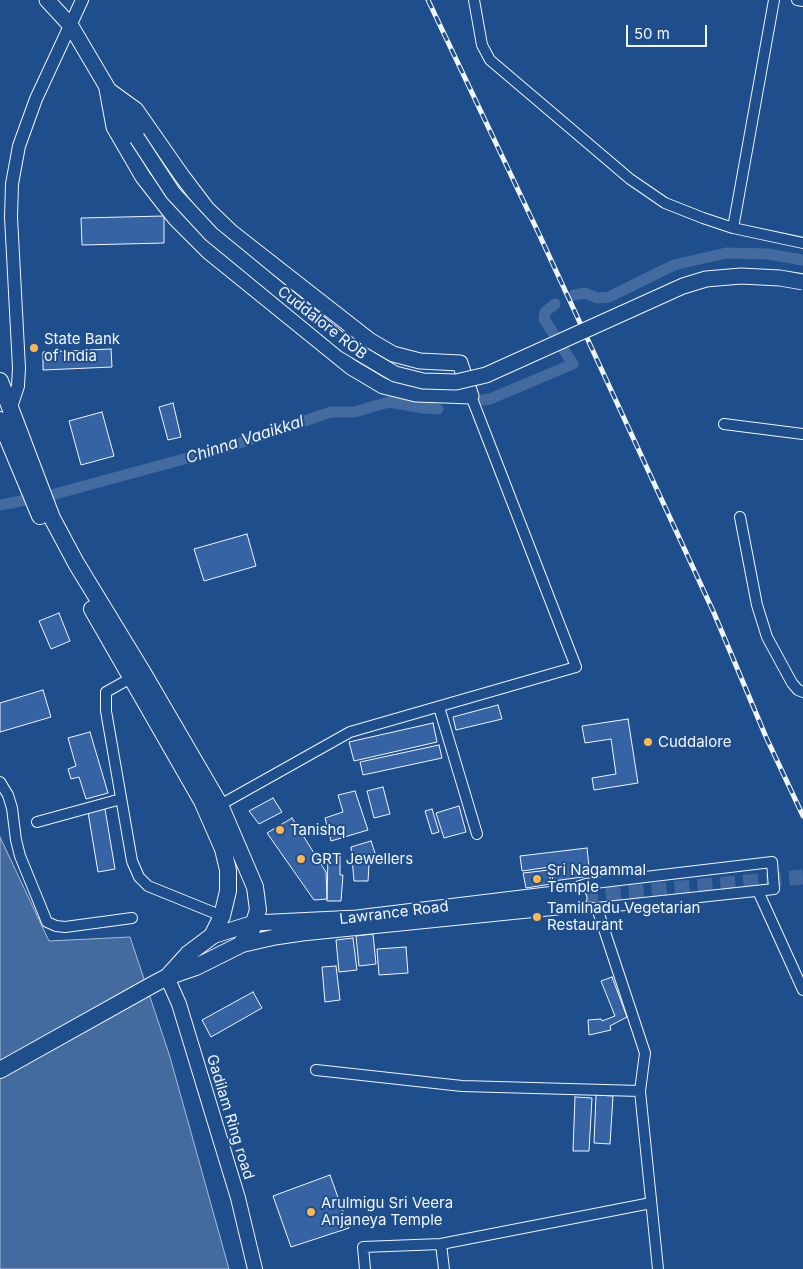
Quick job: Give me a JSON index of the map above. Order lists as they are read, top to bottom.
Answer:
{
  "streets": {
    "main road": ["Cuddalore ROB", "Lawrance Road", "Gadilam Ring road"]
  },
  "water": ["Chinna Vaaikkal"],
  "places": [
    "State Bank of India",
    "Cuddalore",
    "Tanishq",
    "GRT Jewellers",
    "Sri Nagammal Temple",
    "Tamilnadu Vegetarian Restaurant",
    "Arulmigu Sri Veera Anjaneya Temple"
  ],
  "scale_bar": "50 m"
}
